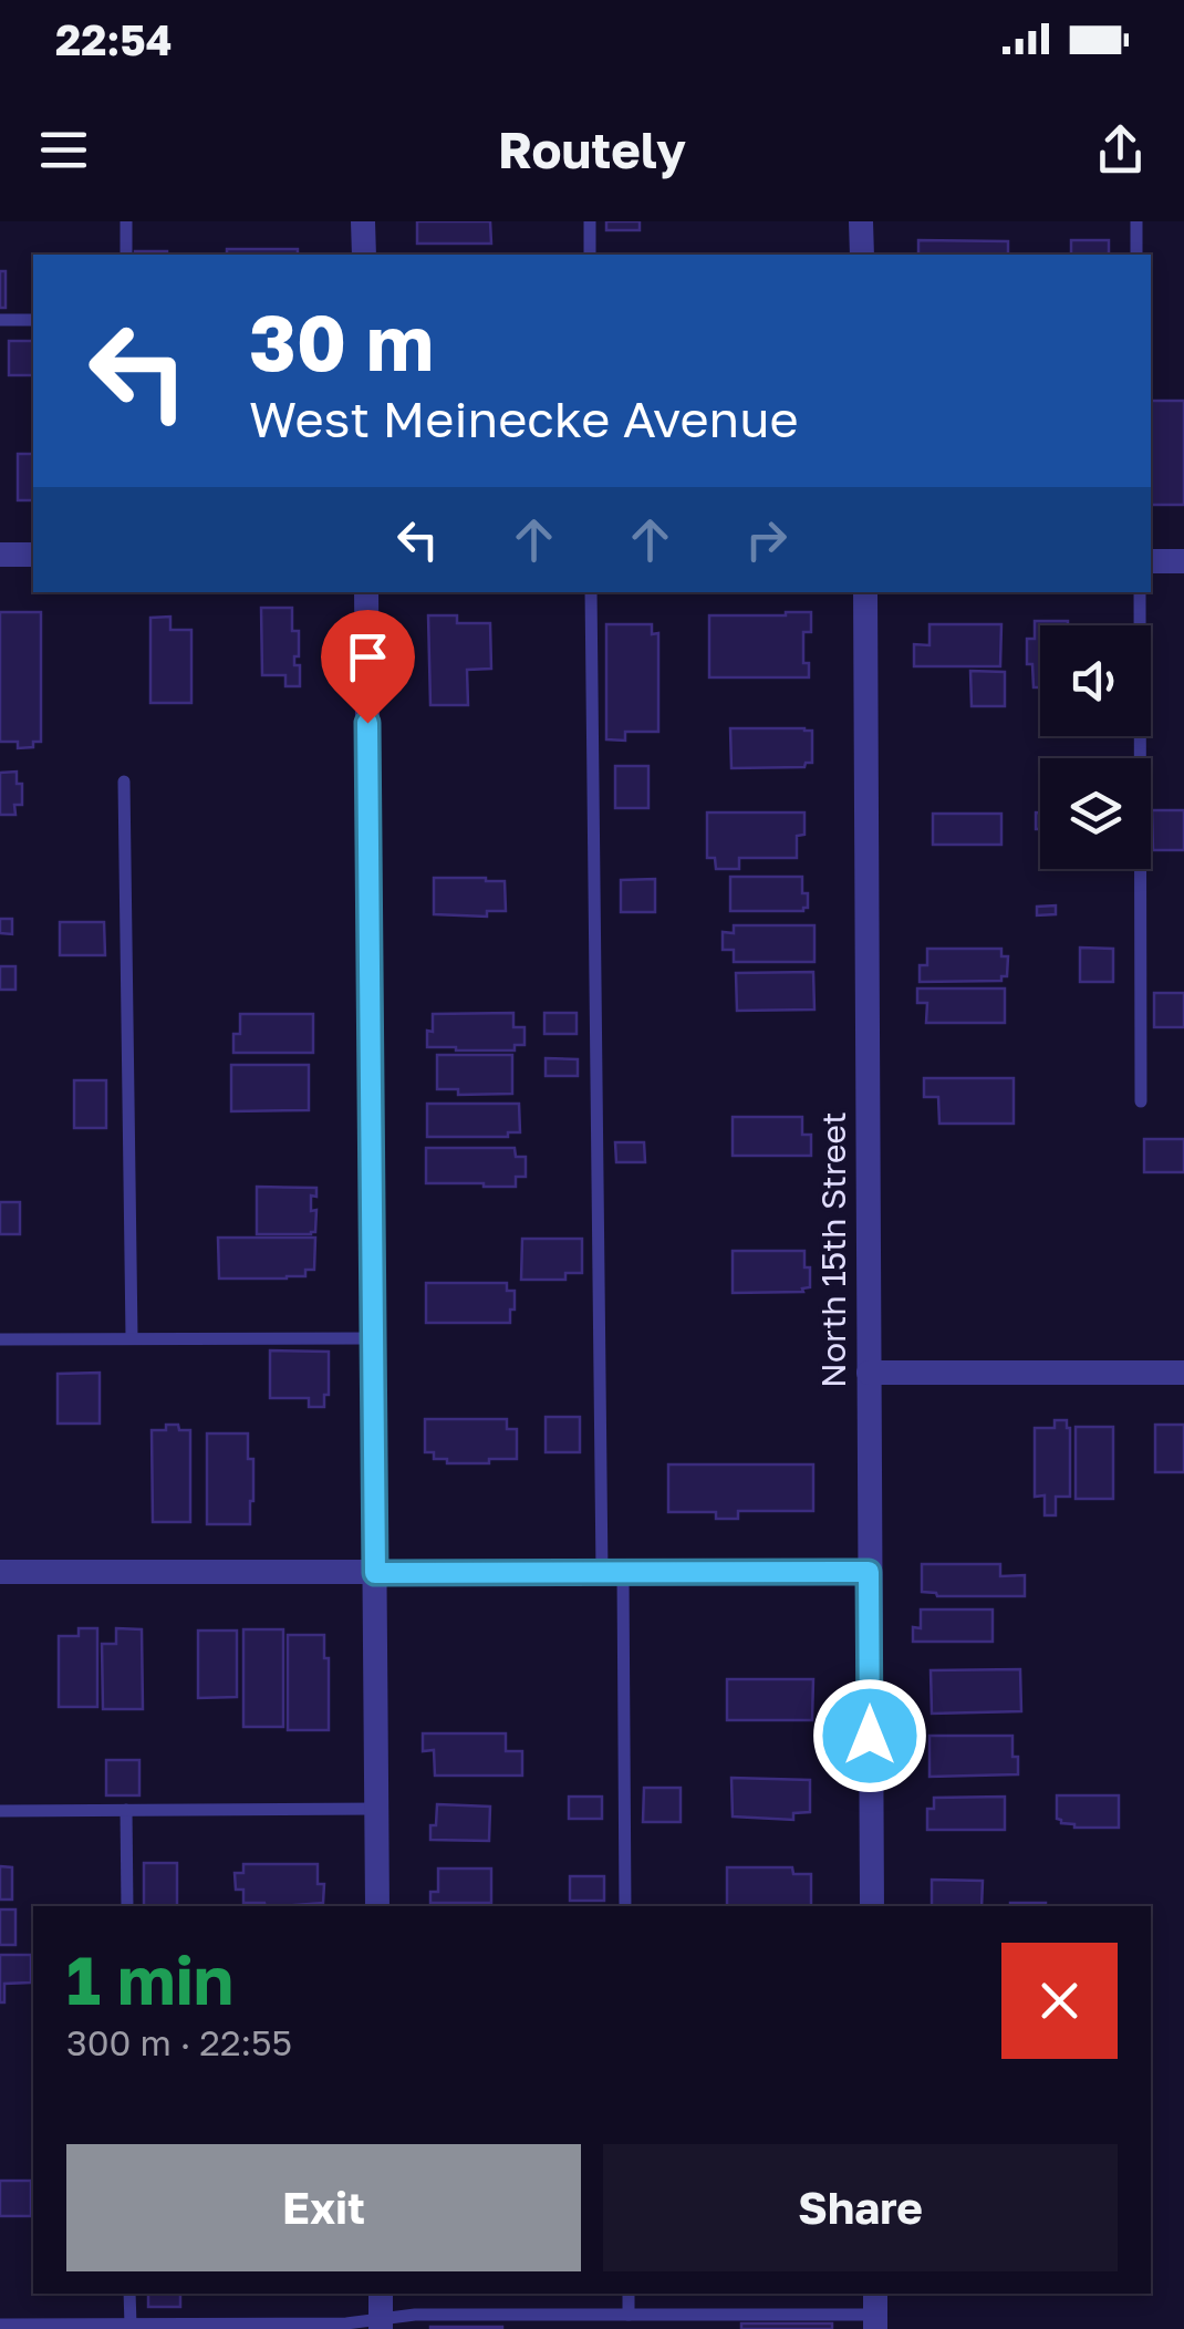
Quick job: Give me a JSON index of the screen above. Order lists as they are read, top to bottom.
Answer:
{
  "streets": {
    "street": ["North 15th Street"]
  },
  "page": {
    "status": "22:54",
    "header": "Routely",
    "turn": ["30 m", "West Meinecke Avenue"],
    "heading": ["1 min", "300 m · 22:55"],
    "buttons": ["Exit", "Share"]
  }
}
